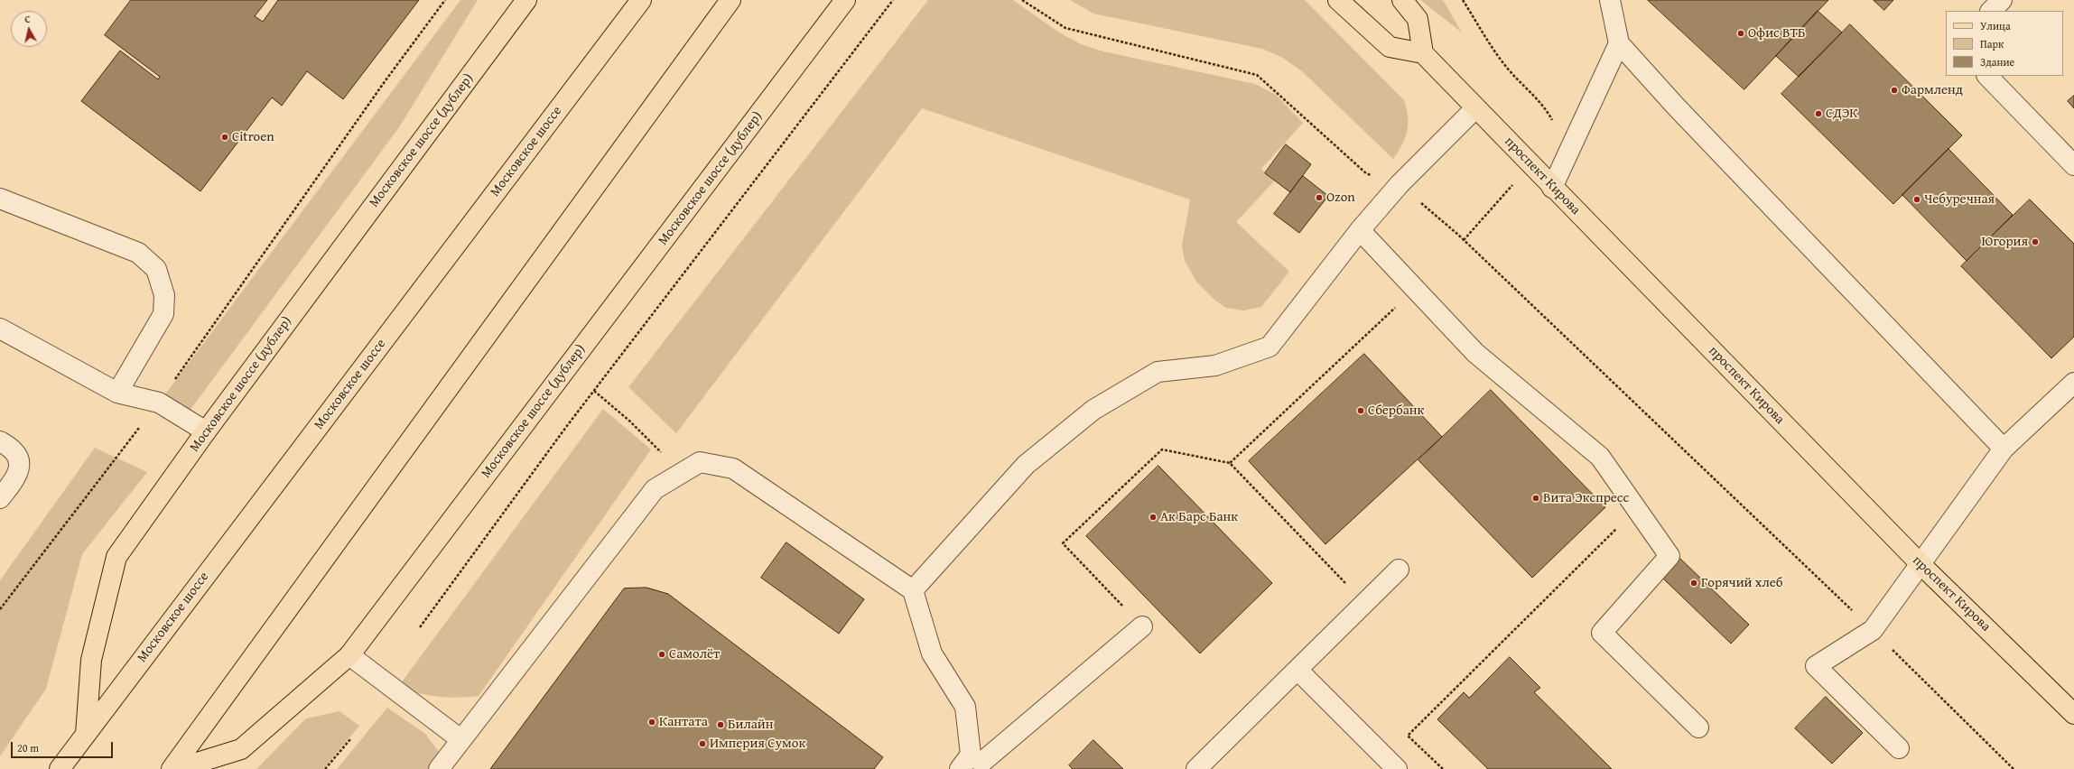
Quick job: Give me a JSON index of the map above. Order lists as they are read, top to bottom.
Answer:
{
  "streets": {
    "main road": ["Московское шоссе (дублер)", "Московское шоссе", "проспект Кирова"]
  },
  "crossings": [
    ["Московское шоссе (дублер)", "Московское шоссе"]
  ],
  "places": [
    "Офис ВТБ",
    "Фармленд",
    "СДЭК",
    "Citroen",
    "Ozon",
    "Чебуречная",
    "Югория",
    "Сбербанк",
    "Вита Экспресс",
    "Ак Барс Банк",
    "Горячий хлеб",
    "Самолёт",
    "Кантата",
    "Билайн",
    "Империя Сумок"
  ],
  "legend": ["Улица", "Парк", "Здание"],
  "scale_bar": "20 m",
  "north": "top"
}
